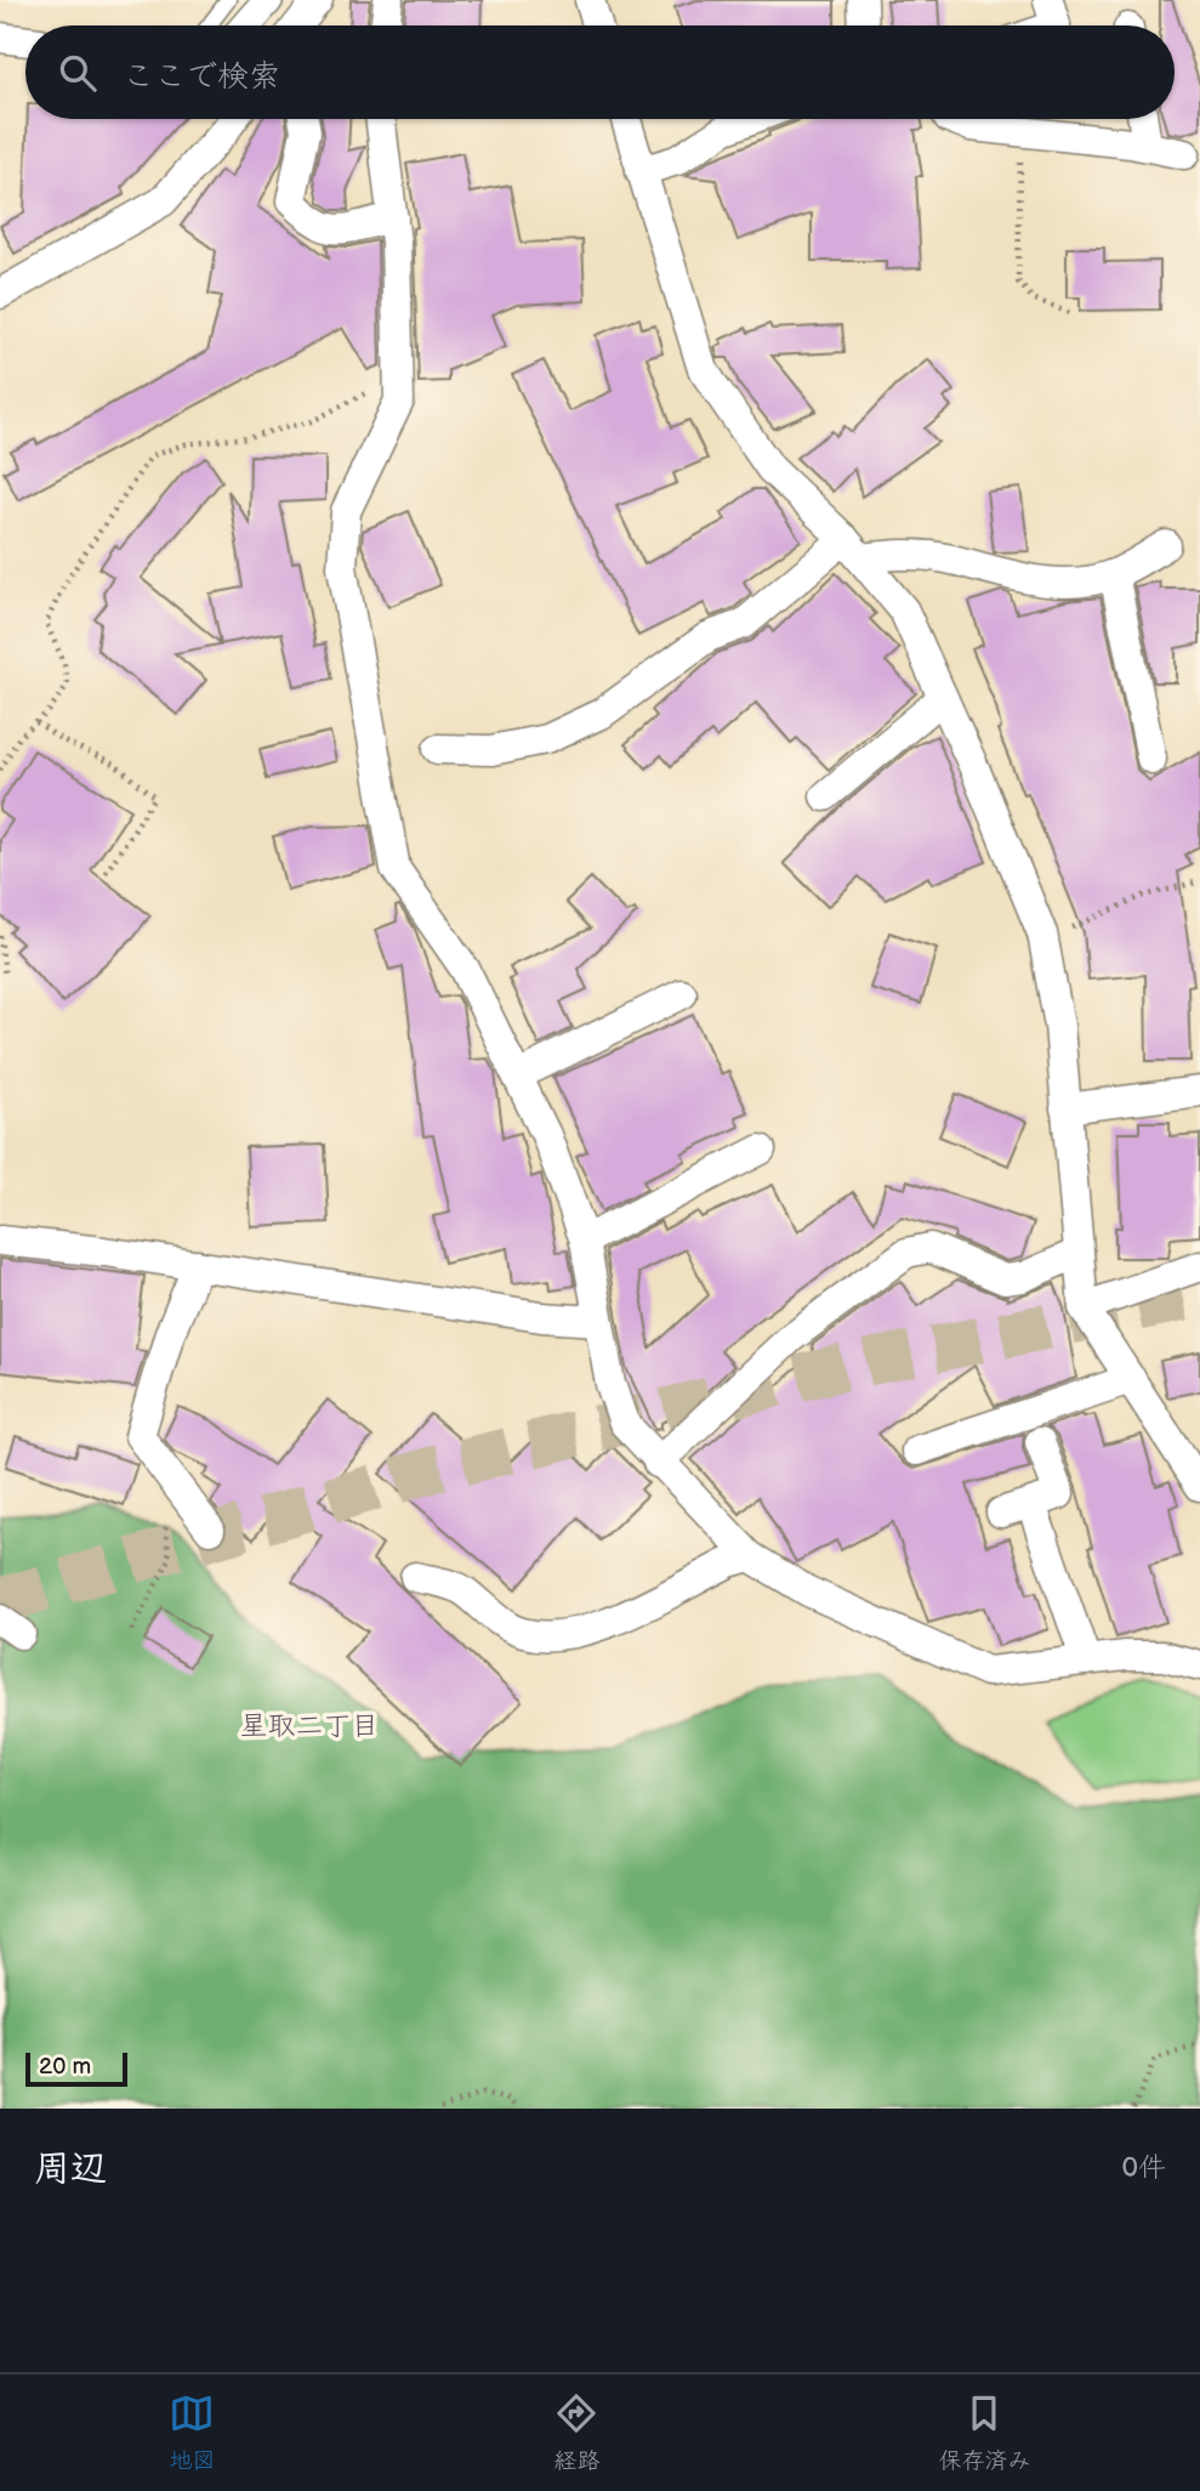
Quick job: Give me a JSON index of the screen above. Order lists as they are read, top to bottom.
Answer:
{
  "districts": ["星取二丁目"],
  "scale_bar": "20 m",
  "page": {
    "search": "ここで検索",
    "scale": "20 m",
    "heading": ["周辺", "0件"],
    "nav": ["地図", "経路", "保存済み"]
  }
}
